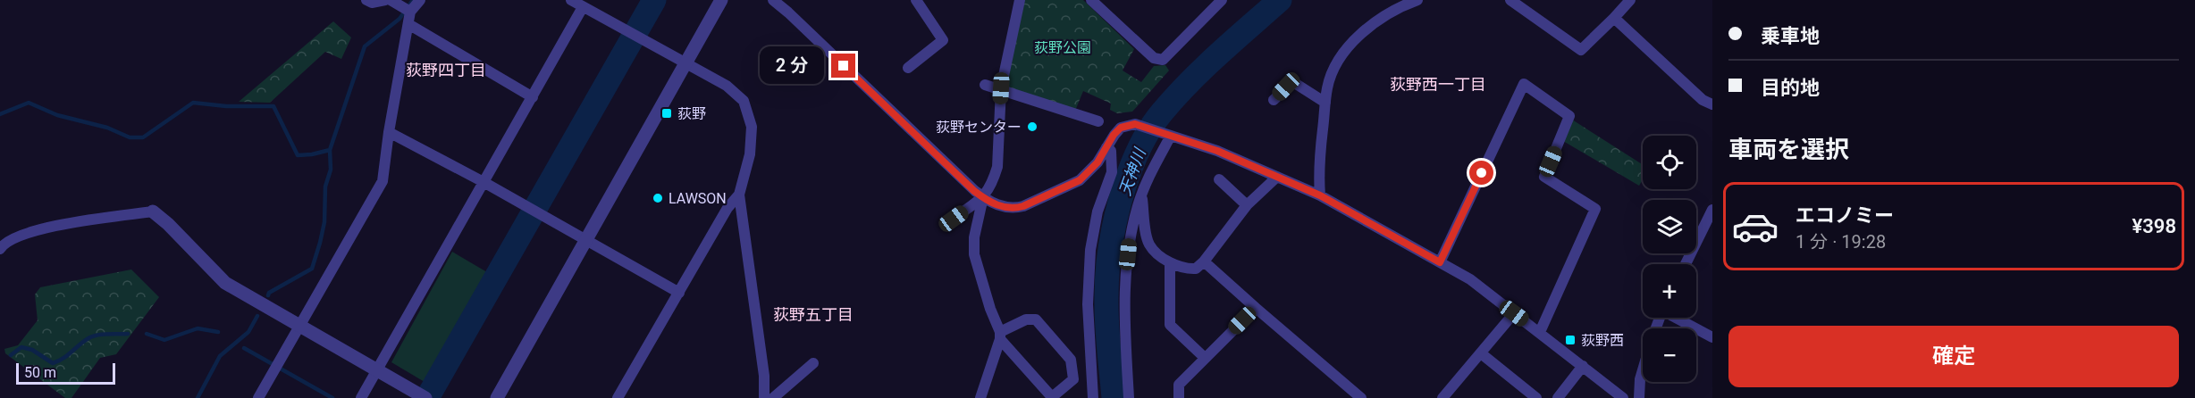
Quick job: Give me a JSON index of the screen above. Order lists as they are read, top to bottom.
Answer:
{
  "districts": ["荻野四丁目", "荻野西一丁目", "荻野五丁目"],
  "water": ["天神川"],
  "parks": ["荻野公園"],
  "places": {
    "transit": ["荻野", "荻野西"],
    "other": ["荻野センター", "LAWSON"]
  },
  "scale_bar": "50 m",
  "page": {
    "banner": ["乗車地", "目的地"],
    "bubble": "2 分",
    "heading": "車両を選択",
    "map_buttons": ["+", "−"],
    "list": [
      {
        "name": "エコノミー",
        "note": "1 分 · 19:28",
        "value": "¥398"
      }
    ],
    "buttons": "確定",
    "scale": "50 m"
  }
}
